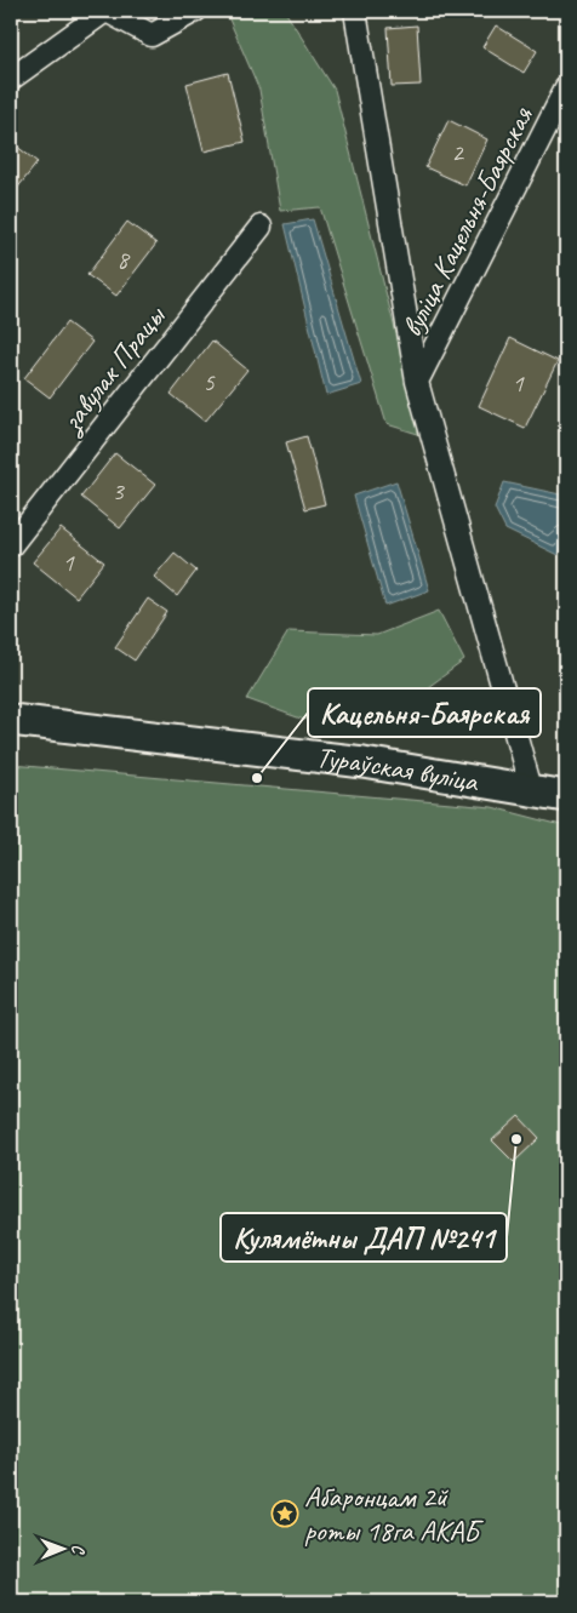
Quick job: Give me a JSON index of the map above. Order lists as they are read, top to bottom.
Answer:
{
  "streets": {
    "street": ["вуліца Кацельня-Баярская", "завулак Працы", "Тураўская вуліца"]
  },
  "places": {
    "other": ["Кацельня-Баярская", "Кулямётны ДАП №241"],
    "place": ["Абаронцам 2й роты 18га АКАБ"]
  },
  "house_numbers": [
    "2",
    "8",
    "5",
    "1",
    "3",
    "1"
  ],
  "north": "right"
}
